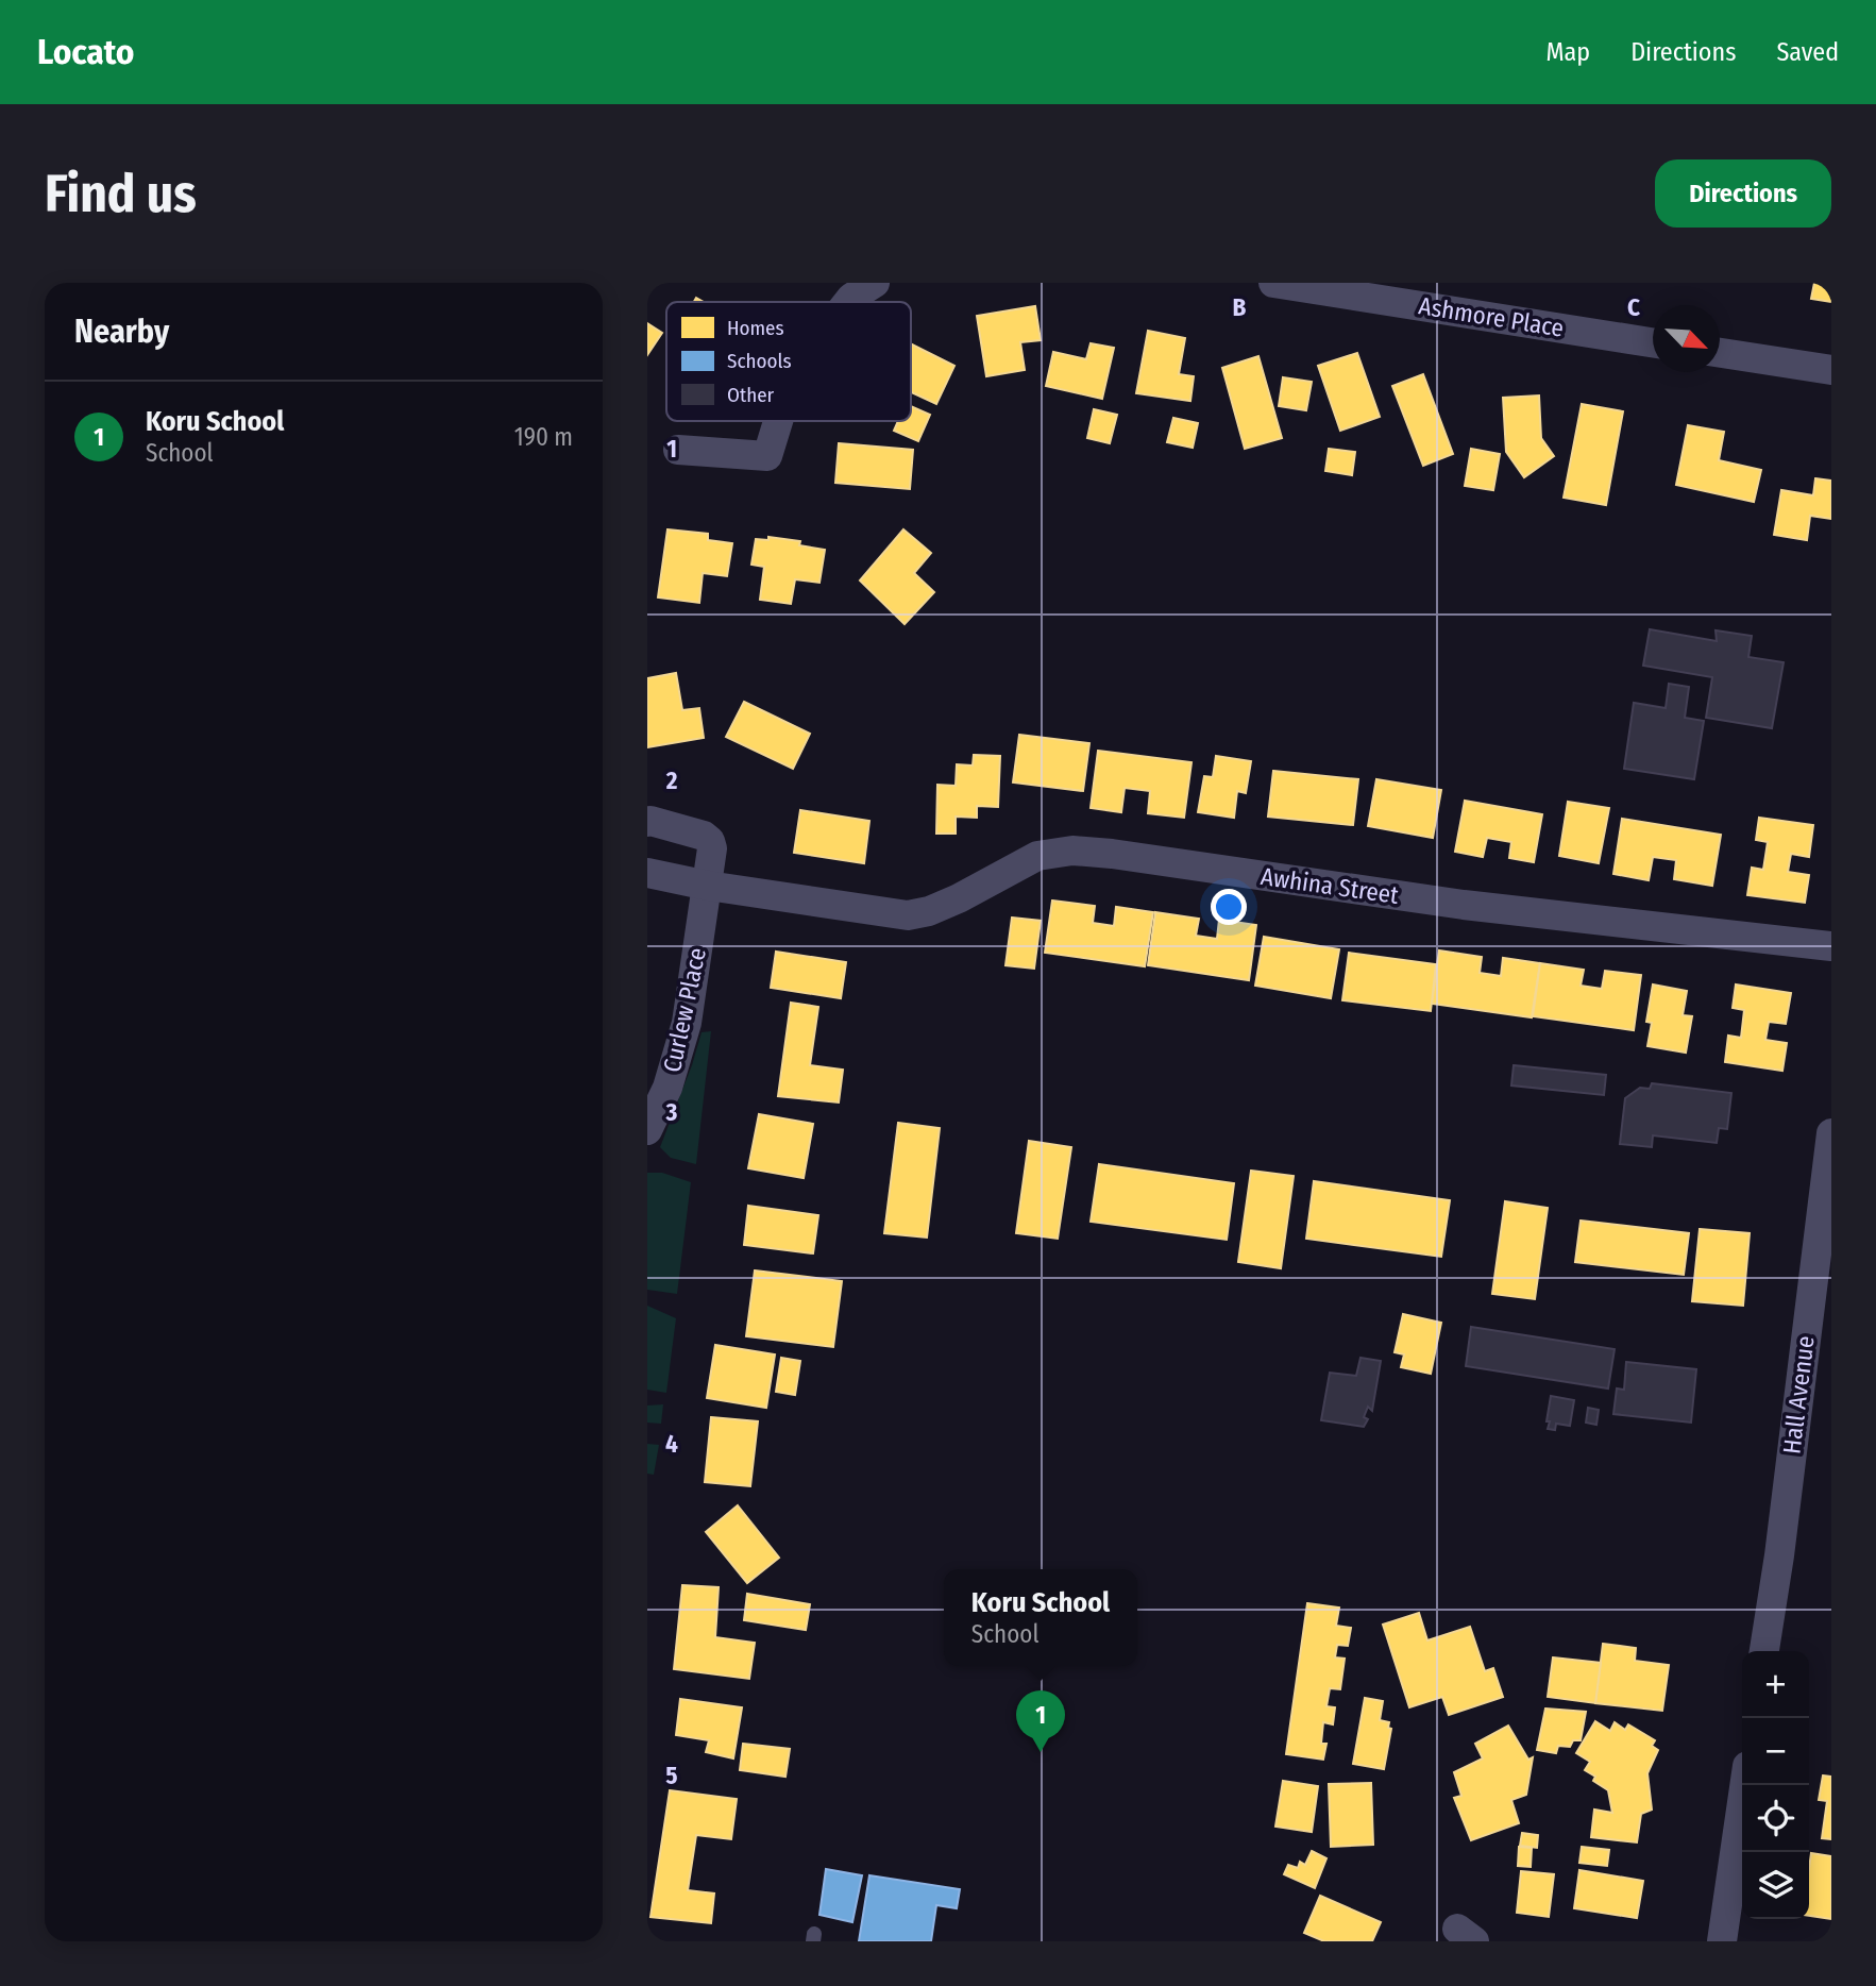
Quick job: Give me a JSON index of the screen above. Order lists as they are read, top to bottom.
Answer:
{
  "streets": {
    "street": [
      "Ashmore Place",
      "Awhina Street",
      "Curlew Place",
      "Hall Avenue"
    ]
  },
  "crossings": [
    ["Awhina Street", "Curlew Place"]
  ],
  "legend": ["Homes", "Schools", "Other"],
  "north": "bottom right",
  "page": {
    "header": "Locato",
    "nav": ["Map", "Directions", "Saved"],
    "buttons": "Directions",
    "title": "Find us",
    "heading": "Nearby",
    "list": [
      {
        "mark": "1",
        "name": "Koru School",
        "note": "School",
        "value": "190 m"
      }
    ],
    "popup": ["Koru School", "School"],
    "map_buttons": ["+", "−"],
    "pins": "1"
  },
  "grid": {
    "columns": ["B", "C"],
    "rows": [
      "1",
      "2",
      "3",
      "4",
      "5"
    ]
  }
}
